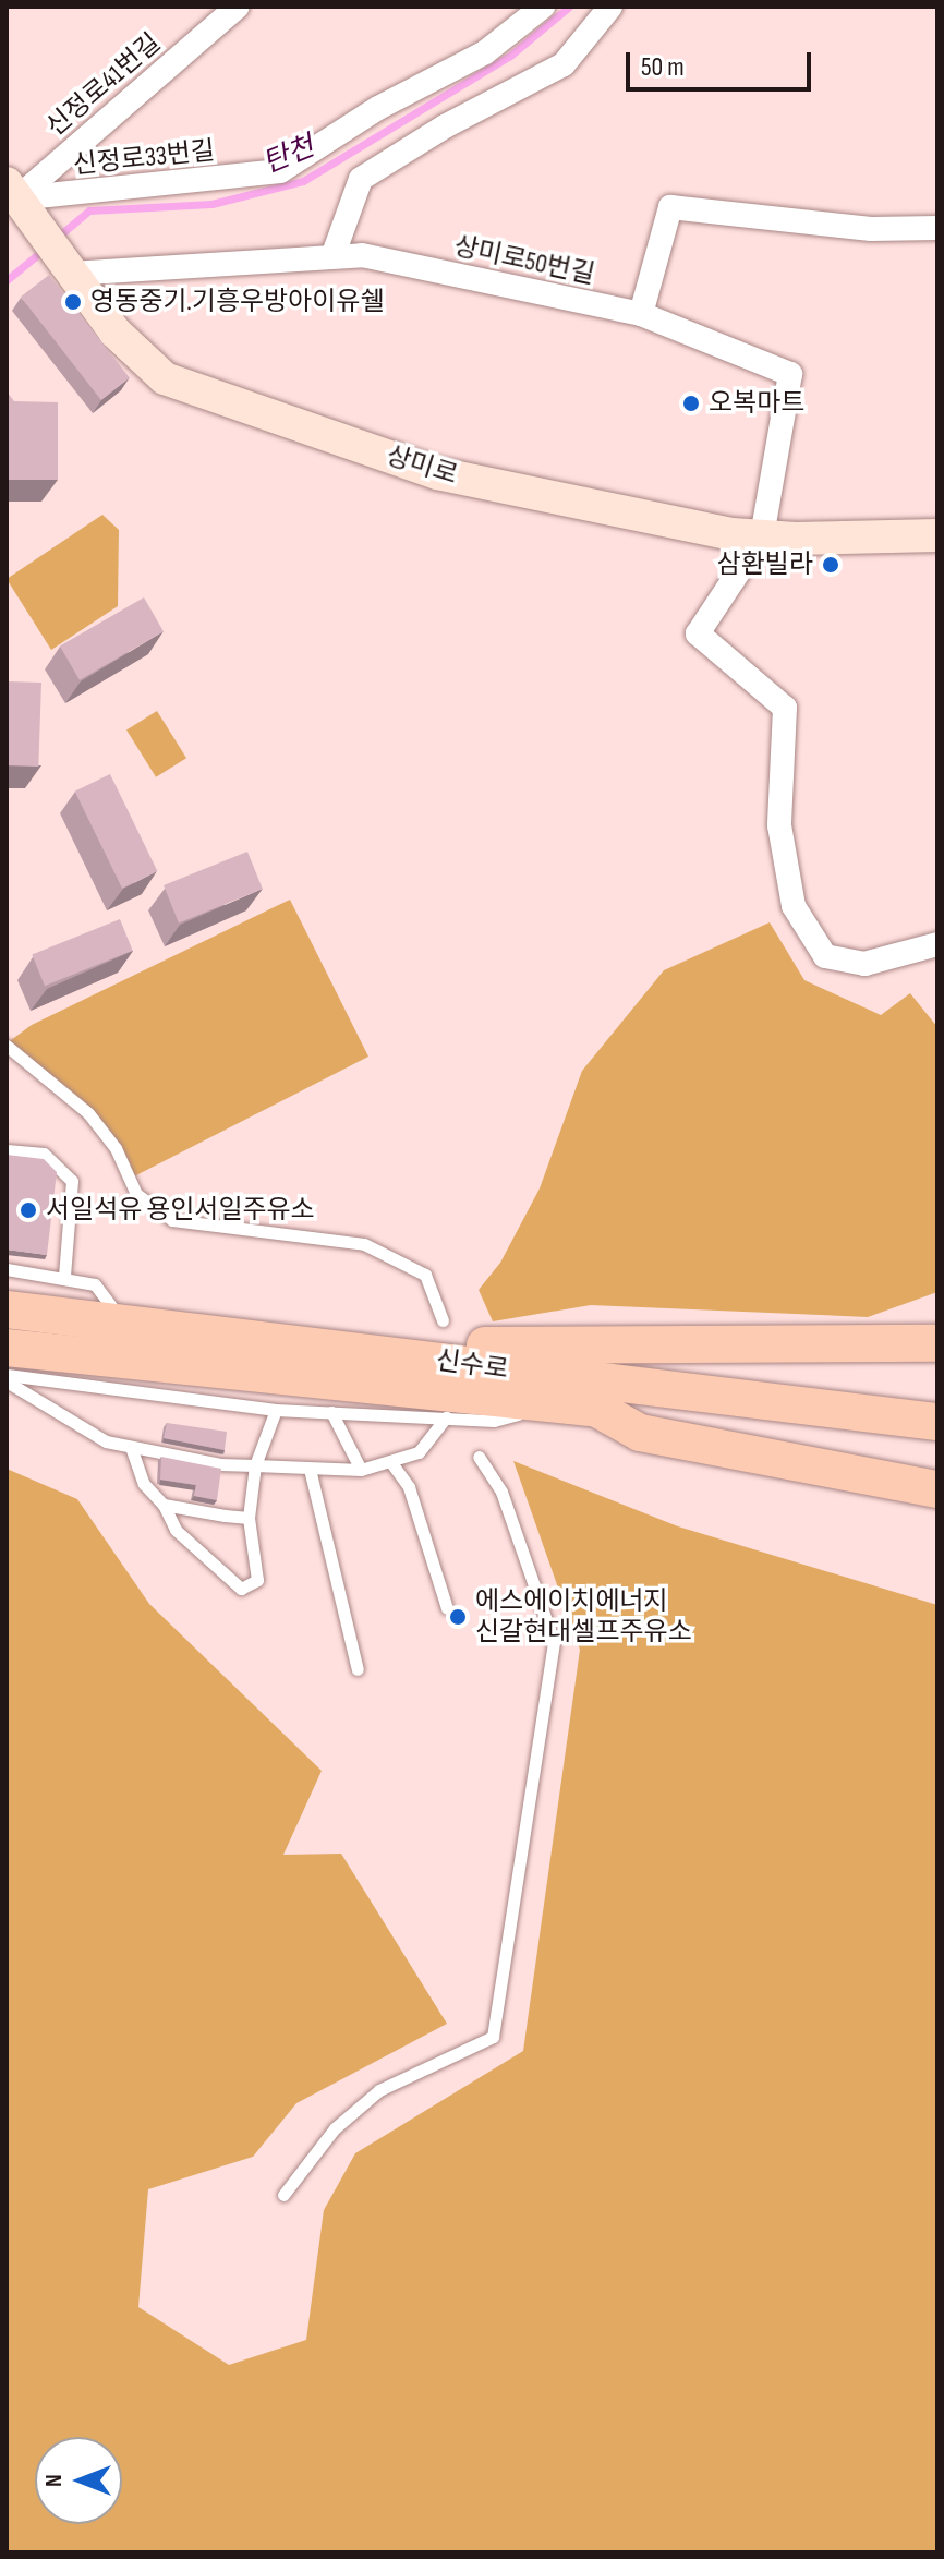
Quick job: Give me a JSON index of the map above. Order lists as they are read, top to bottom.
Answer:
{
  "streets": {
    "main road": ["신수로"],
    "street": [
      "신정로41번길",
      "신정로33번길",
      "상미로50번길",
      "상미로"
    ]
  },
  "crossings": [
    ["신정로41번길", "신정로33번길"],
    ["신정로41번길", "상미로"],
    ["신정로33번길", "상미로"],
    ["상미로50번길", "상미로"]
  ],
  "water": ["탄천"],
  "places": [
    "영동중기.기흥우방아이유쉘",
    "오복마트",
    "삼환빌라",
    "서일석유 용인서일주유소",
    "에스에이치에너지 신갈현대셀프주유소"
  ],
  "scale_bar": "50 m",
  "north": "left"
}
